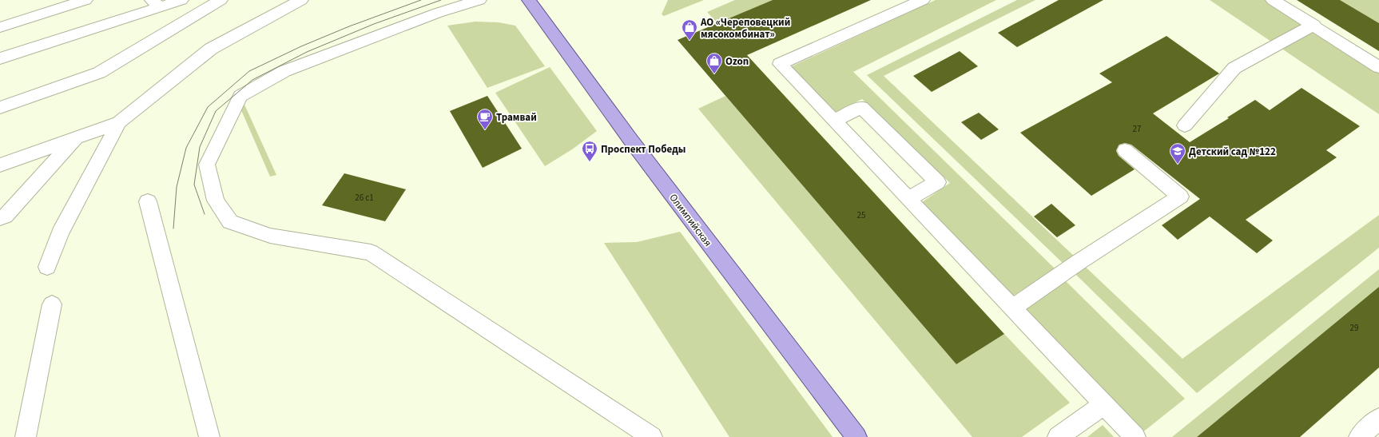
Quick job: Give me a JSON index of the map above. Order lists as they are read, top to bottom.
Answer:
{
  "streets": {
    "main road": ["Олимпийская"]
  },
  "places": {
    "shop": ["АО «Череповецкий мясокомбинат»", "Ozon"],
    "cafe": ["Трамвай"],
    "bus stop": ["Проспект Победы"],
    "school or university": ["Детский сад №122"]
  },
  "house_numbers": [
    "27",
    "26 с1",
    "25",
    "29"
  ]
}
